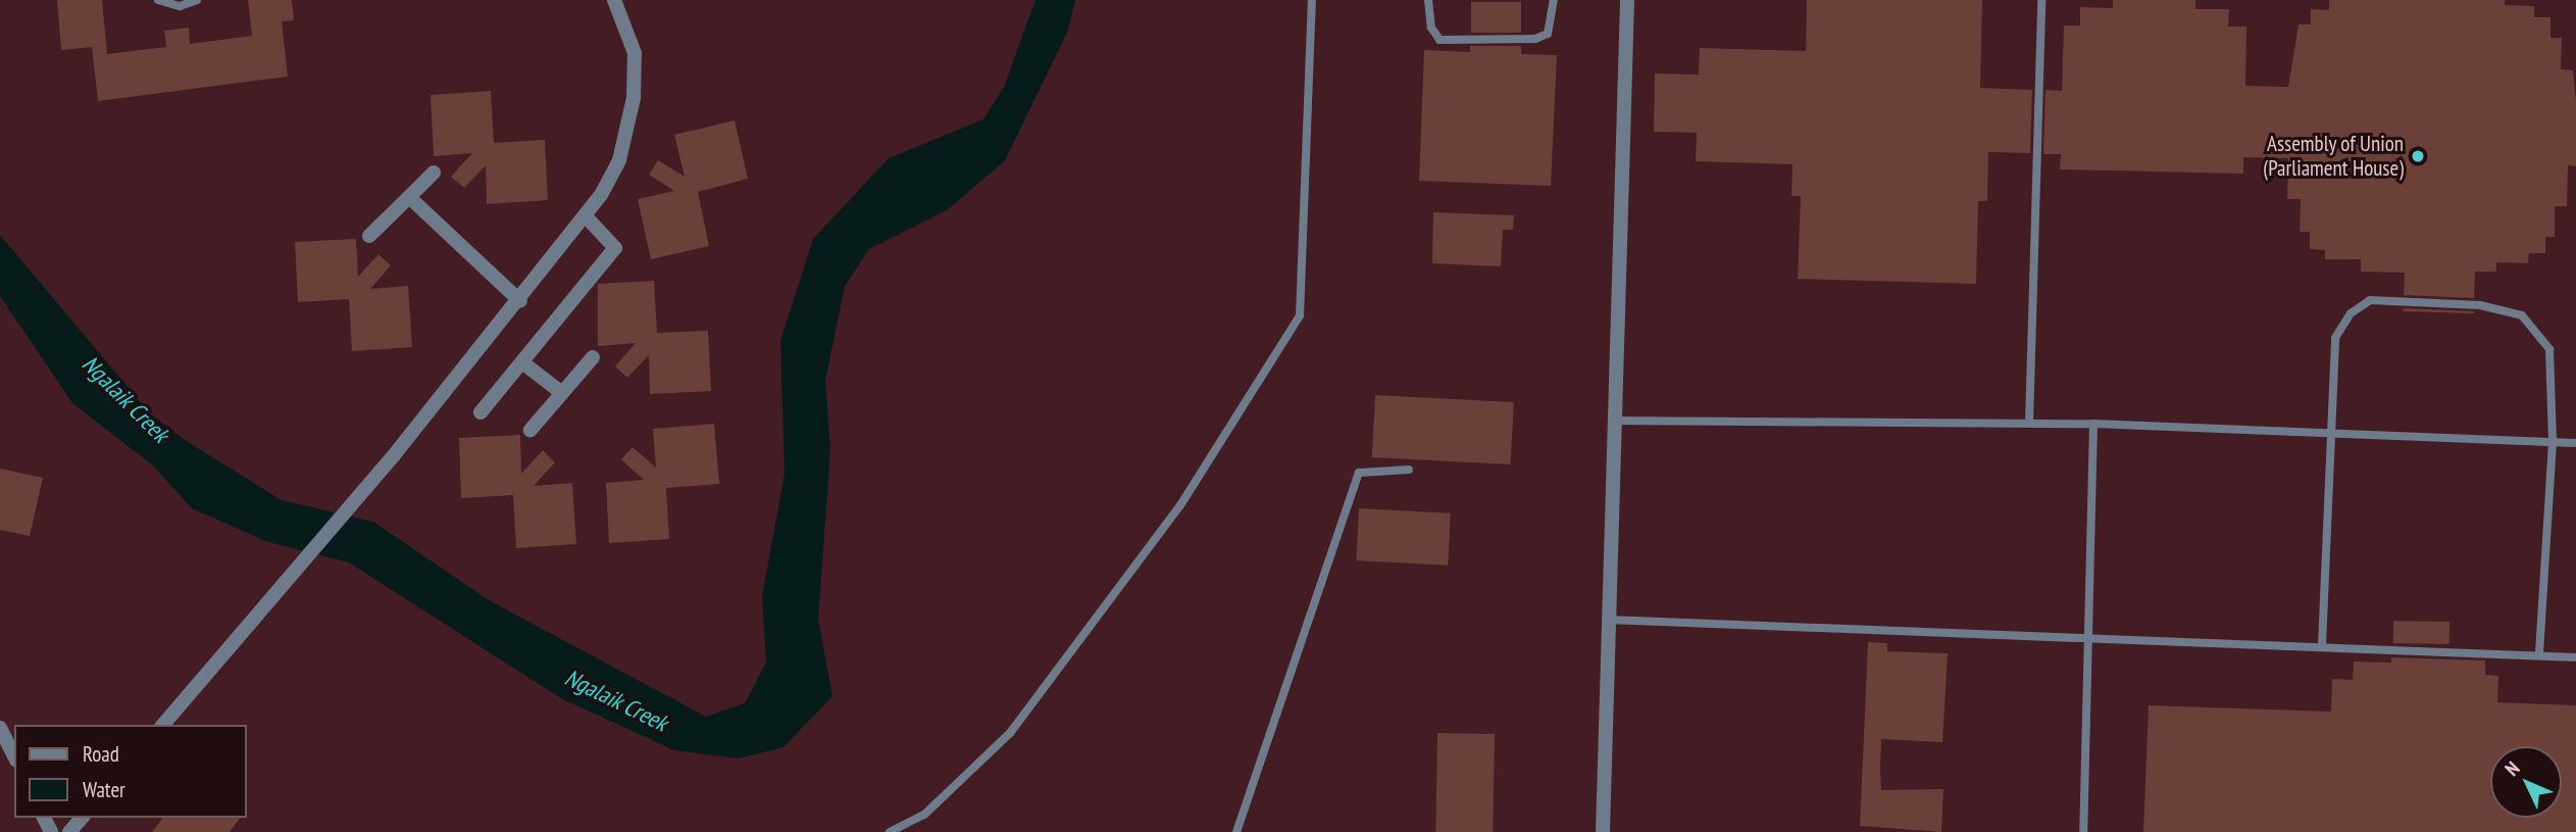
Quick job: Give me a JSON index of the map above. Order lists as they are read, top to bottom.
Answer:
{
  "water": ["Ngalaik Creek"],
  "places": ["Assembly of Union (Parliament House)"],
  "legend": ["Road", "Water"],
  "north": "top left"
}
